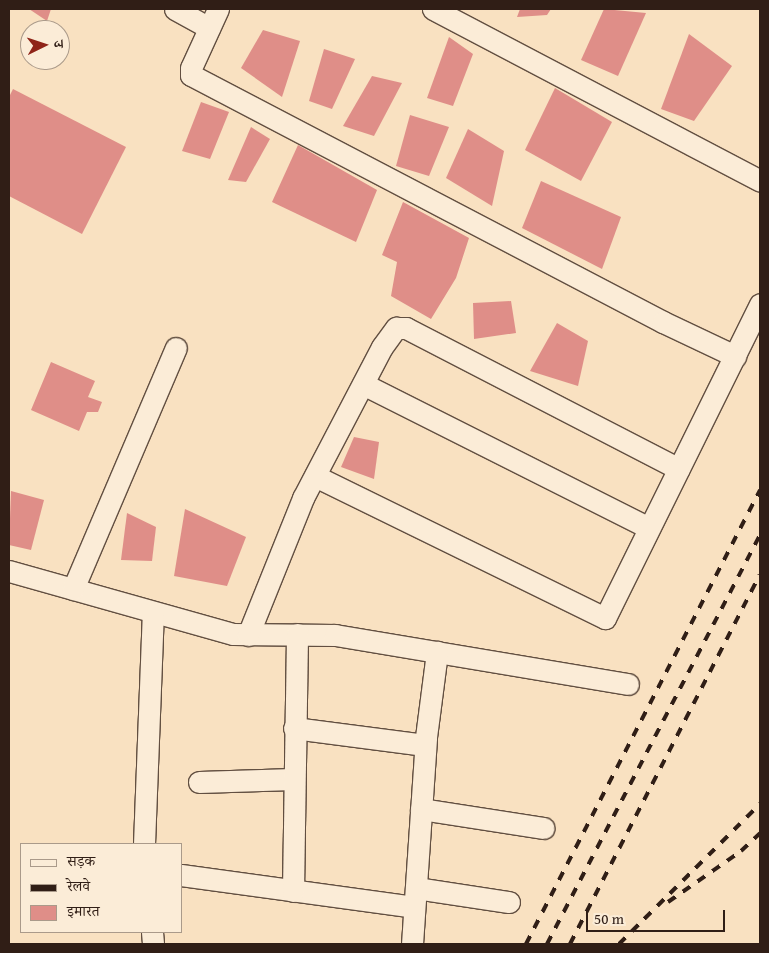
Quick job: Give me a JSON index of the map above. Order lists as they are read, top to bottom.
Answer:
{
  "legend": ["सड़क", "रेलवे", "इमारत"],
  "scale_bar": "50 m",
  "north": "right"
}
